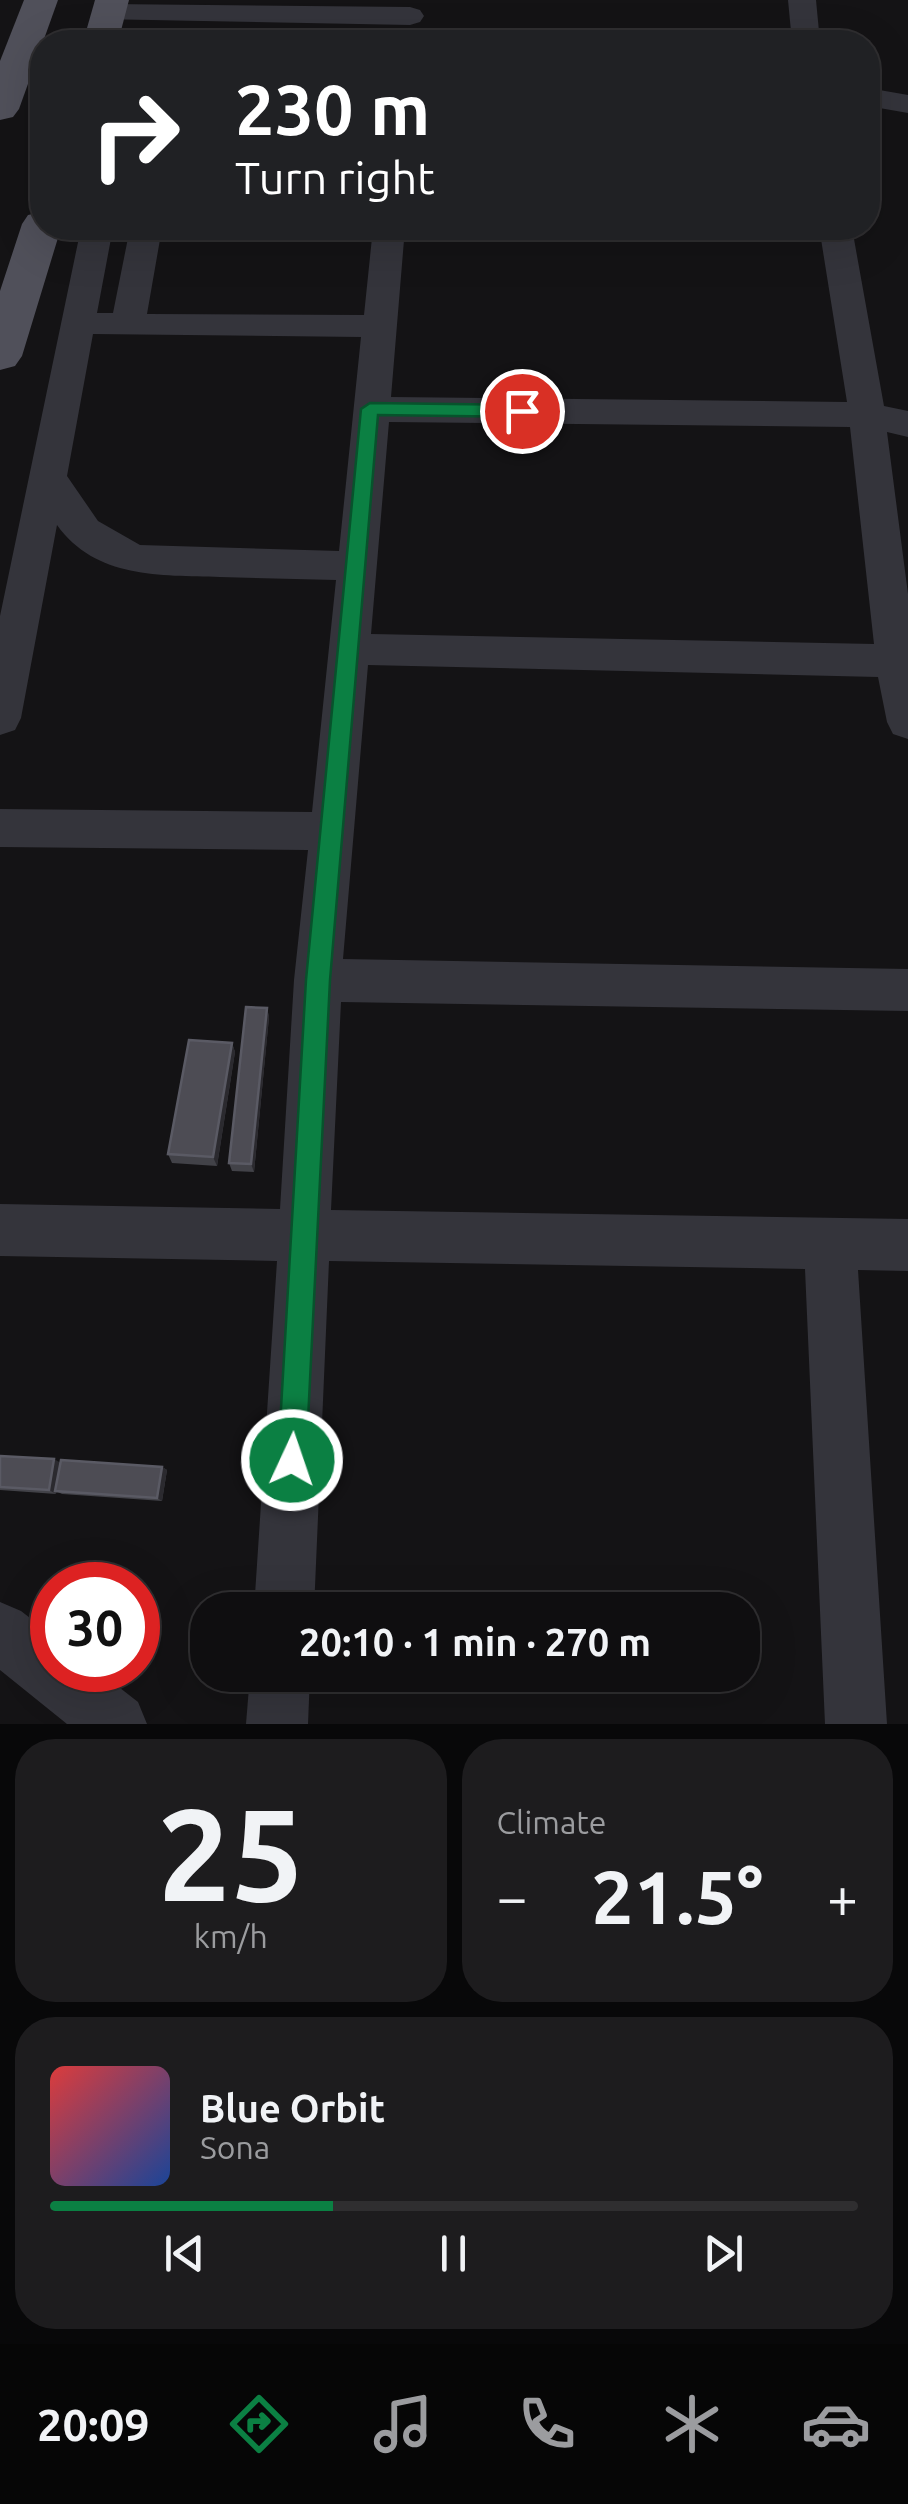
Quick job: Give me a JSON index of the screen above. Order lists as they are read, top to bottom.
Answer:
{
  "page": {
    "turn": ["230 m", "Turn right"],
    "limit": "30",
    "trip": "20:10 · 1 min · 270 m",
    "tile": [
      ["25", "km/h"],
      "Climate"
    ],
    "heat": ["−", "21.5°", "+"],
    "song": ["Blue Orbit", "Sona"],
    "tabs": "20:09"
  }
}
